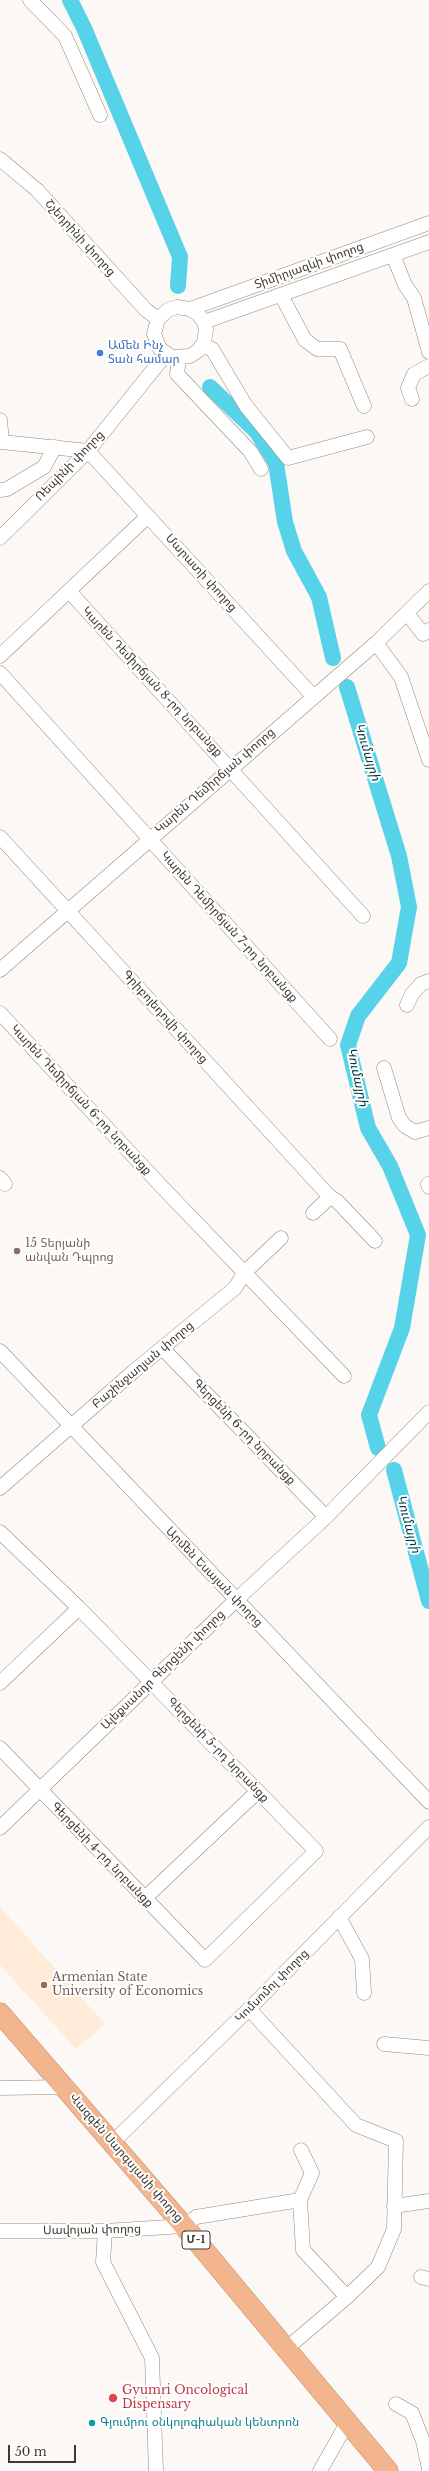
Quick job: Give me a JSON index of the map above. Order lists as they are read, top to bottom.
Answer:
{
  "streets": {
    "highway": ["Վազգեն Սարգսյանի փողոց", "Մ-1"],
    "street": [
      "Շչեդրինի փողոց",
      "Տիմիրյազևի փողոց",
      "Ռեպինի փողոց",
      "Մարատի փողոց",
      "Կարեն Դեմիրճյան 8-րդ նրբանցք",
      "Կարեն Դեմիրճյան փողոց",
      "Կարեն Դեմիրճյան 7-րդ նրբանցք",
      "Գրիբոյեդովի փողոց",
      "Կարեն Դեմիրճյան 6-րդ նրբանցք",
      "Բաշինջաղյան փողոց",
      "Գերցենի 6-րդ նրբանցք",
      "Արմեն Եսայան փողոց",
      "Ալեքսանդր Գերցենի փողոց",
      "Գերցենի 5-րդ նրբանցք",
      "Գերցենի 4-րդ նրբանցք",
      "Կոմսոմոլ փողոց",
      "Սավոյան փողոց"
    ]
  },
  "crossings": [
    ["Շչեդրինի փողոց", "Տիմիրյազևի փողոց"],
    ["Շչեդրինի փողոց", "Ռեպինի փողոց"],
    ["Տիմիրյազևի փողոց", "Ռեպինի փողոց"],
    ["Ռեպինի փողոց", "Մարատի փողոց"],
    ["Մարատի փողոց", "Կարեն Դեմիրճյան փողոց"],
    ["Կարեն Դեմիրճյան 8-րդ նրբանցք", "Կարեն Դեմիրճյան փողոց"],
    ["Կարեն Դեմիրճյան փողոց", "Կարեն Դեմիրճյան 7-րդ նրբանցք"],
    ["Կարեն Դեմիրճյան փողոց", "Գրիբոյեդովի փողոց"],
    ["Կարեն Դեմիրճյան 6-րդ նրբանցք", "Բաշինջաղյան փողոց"],
    ["Բաշինջաղյան փողոց", "Գերցենի 6-րդ նրբանցք"],
    ["Բաշինջաղյան փողոց", "Արմեն Եսայան փողոց"],
    ["Գերցենի 6-րդ նրբանցք", "Ալեքսանդր Գերցենի փողոց"],
    ["Արմեն Եսայան փողոց", "Ալեքսանդր Գերցենի փողոց"],
    ["Ալեքսանդր Գերցենի փողոց", "Գերցենի 5-րդ նրբանցք"],
    ["Ալեքսանդր Գերցենի փողոց", "Գերցենի 4-րդ նրբանցք"],
    ["Գերցենի 5-րդ նրբանցք", "Գերցենի 4-րդ նրբանցք"],
    ["Կոմսոմոլ փողոց", "Վազգեն Սարգսյանի փողոց"],
    ["Վազգեն Սարգսյանի փողոց", "Սավոյան փողոց"]
  ],
  "water": ["Կումայրի"],
  "places": [
    "Ամեն Ինչ Տան համար",
    "15 Տերյանի անվան Դպրոց",
    "Armenian State University of Economics",
    "Gyumri Oncological Dispensary",
    "Գյումրու օնկոլոգիական կենտրոն"
  ],
  "scale_bar": "50 m"
}
